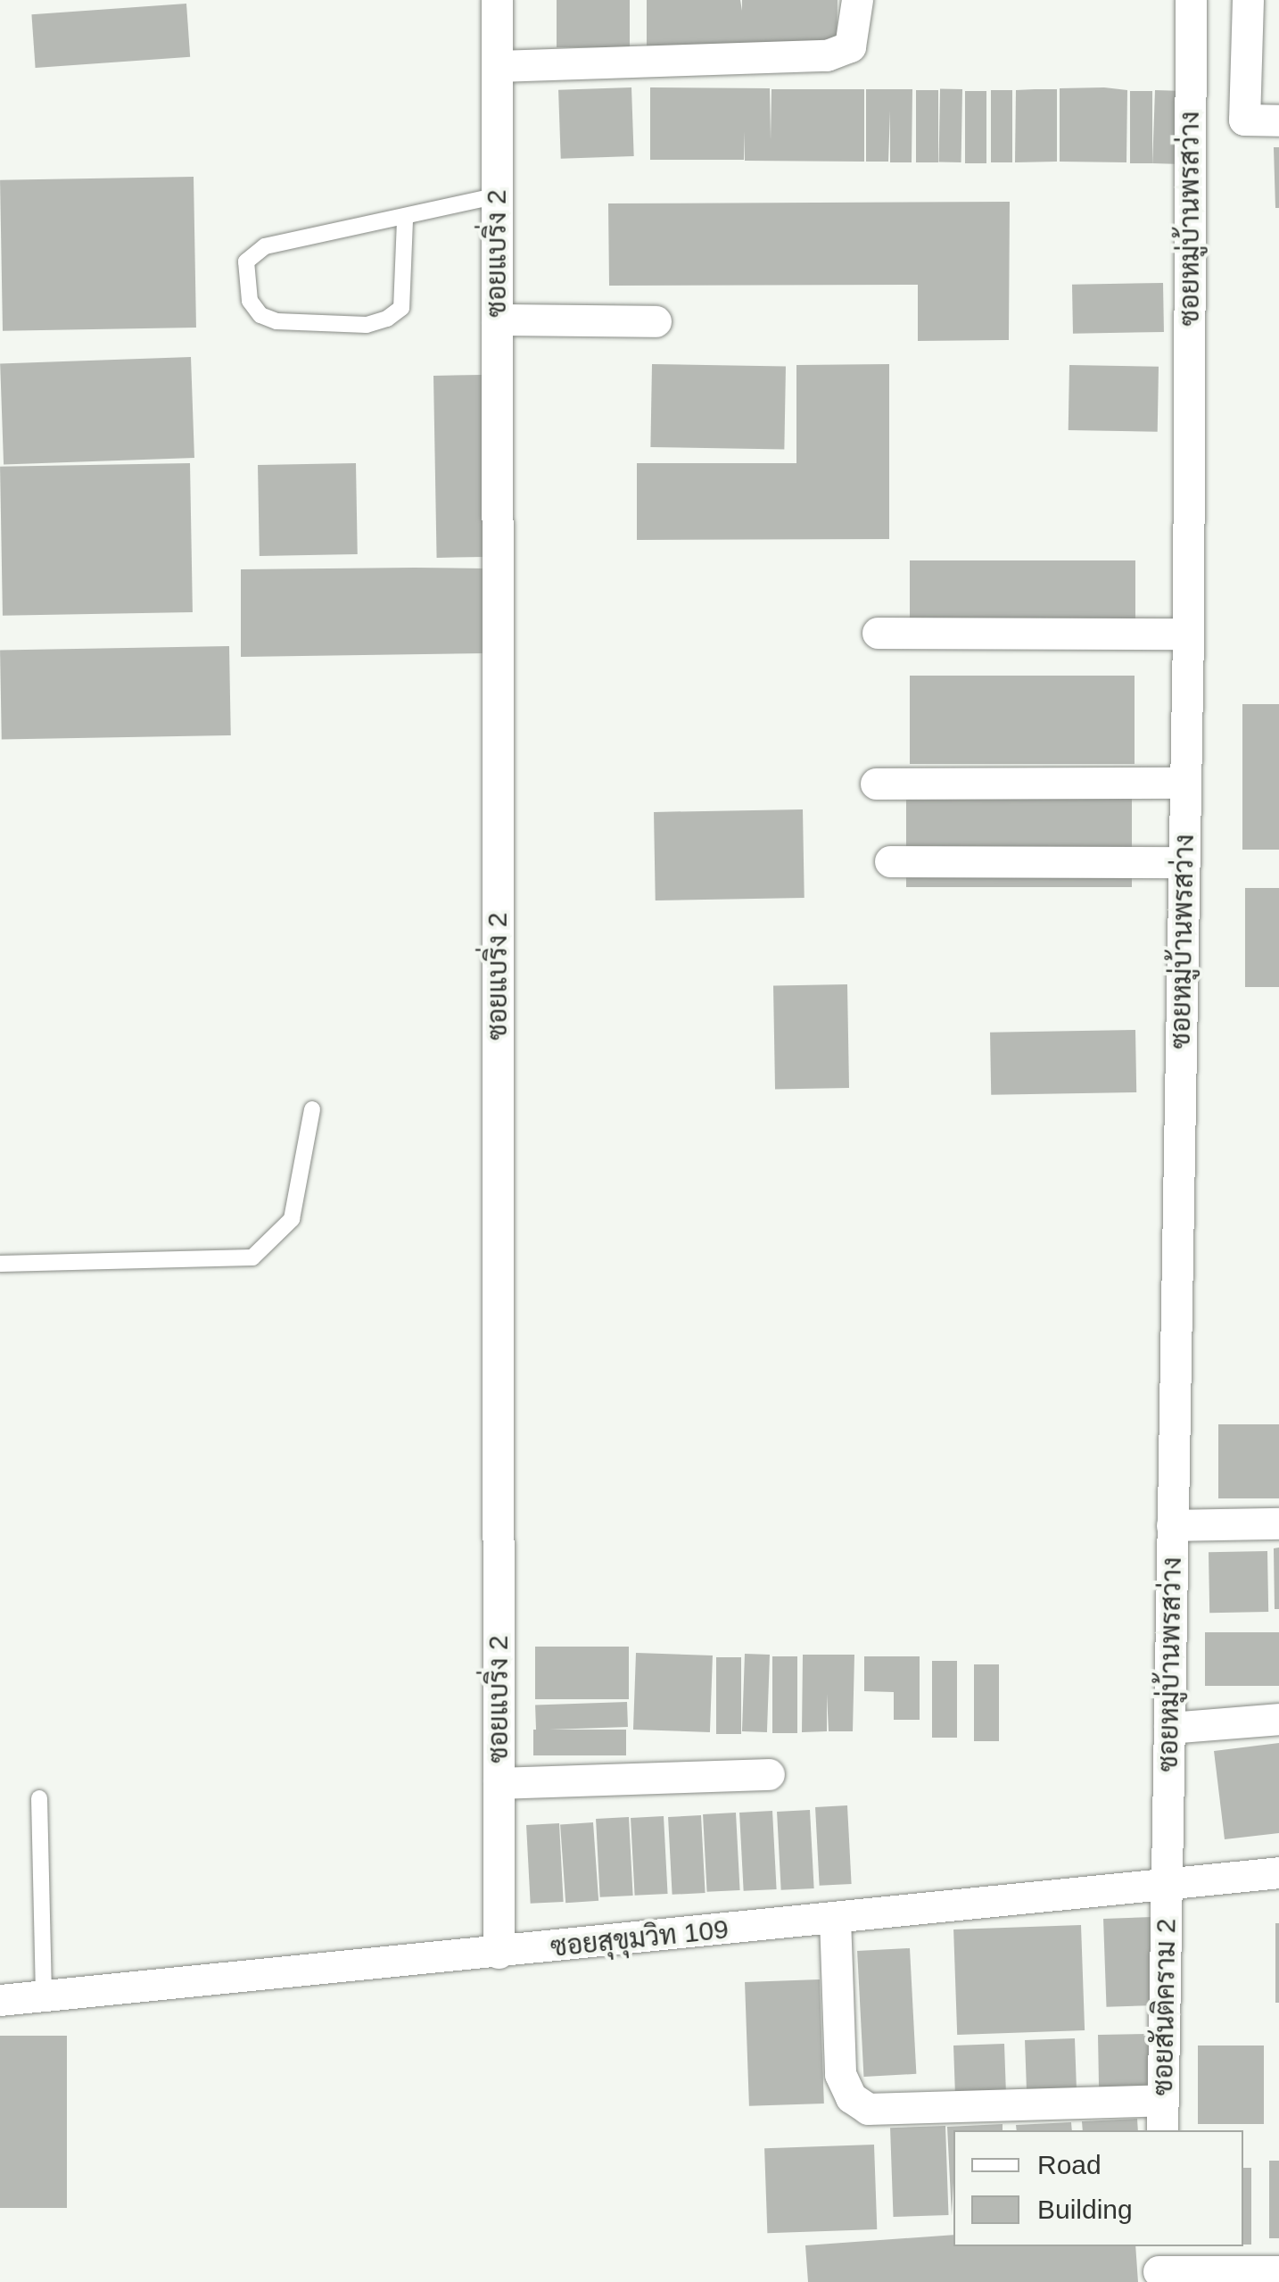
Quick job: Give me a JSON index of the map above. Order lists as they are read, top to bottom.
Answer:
{
  "streets": {
    "street": [
      "ซอยหมู่บ้านพรสว่าง",
      "ซอยแบริ่ง 2",
      "ซอยสุขุมวิท 109",
      "ซอยสันติคราม 2"
    ]
  },
  "crossings": [
    ["ซอยหมู่บ้านพรสว่าง", "ซอยสุขุมวิท 109"],
    ["ซอยหมู่บ้านพรสว่าง", "ซอยสันติคราม 2"],
    ["ซอยแบริ่ง 2", "ซอยสุขุมวิท 109"],
    ["ซอยสุขุมวิท 109", "ซอยสันติคราม 2"]
  ],
  "legend": ["Road", "Building"]
}
